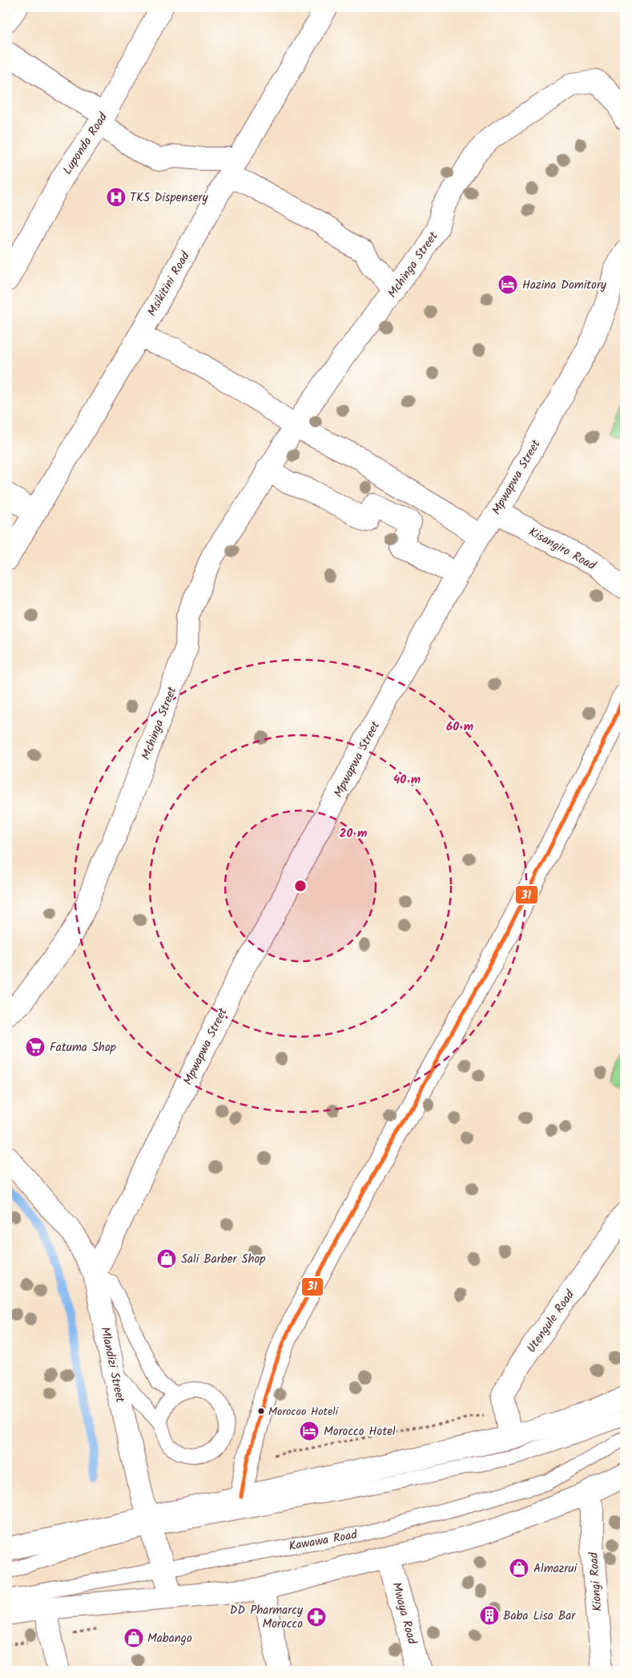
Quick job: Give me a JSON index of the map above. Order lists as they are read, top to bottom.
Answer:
{
  "streets": {
    "street": [
      "Luponda Road",
      "Mchinga Street",
      "Msikitini Road",
      "Mpwapwa Street",
      "Kisangiro Road",
      "Utengule Road",
      "Mlandizi Street",
      "Kiongi Road",
      "Mwaya Road"
    ],
    "lane": ["Kawawa Road"]
  },
  "crossings": [
    ["Mpwapwa Street", "Kisangiro Road"],
    ["Mpwapwa Street", "Mlandizi Street"],
    ["Mlandizi Street", "Kawawa Road"]
  ],
  "places": {
    "hospital": ["TKS Dispensery"],
    "hotel": ["Hazina Domitory", "Morocco Hotel"],
    "supermarket": ["Fatuma Shop"],
    "shop": ["Sali Barber Shop", "Almazrui", "Mabango"],
    "other": ["Morocoo Hoteli"],
    "building": ["Baba Lisa Bar"],
    "pharmacy": ["DD Pharmarcy Morocco"]
  },
  "lines": ["transit line 31"],
  "rings": ["60 m", "40 m", "20 m"]
}
